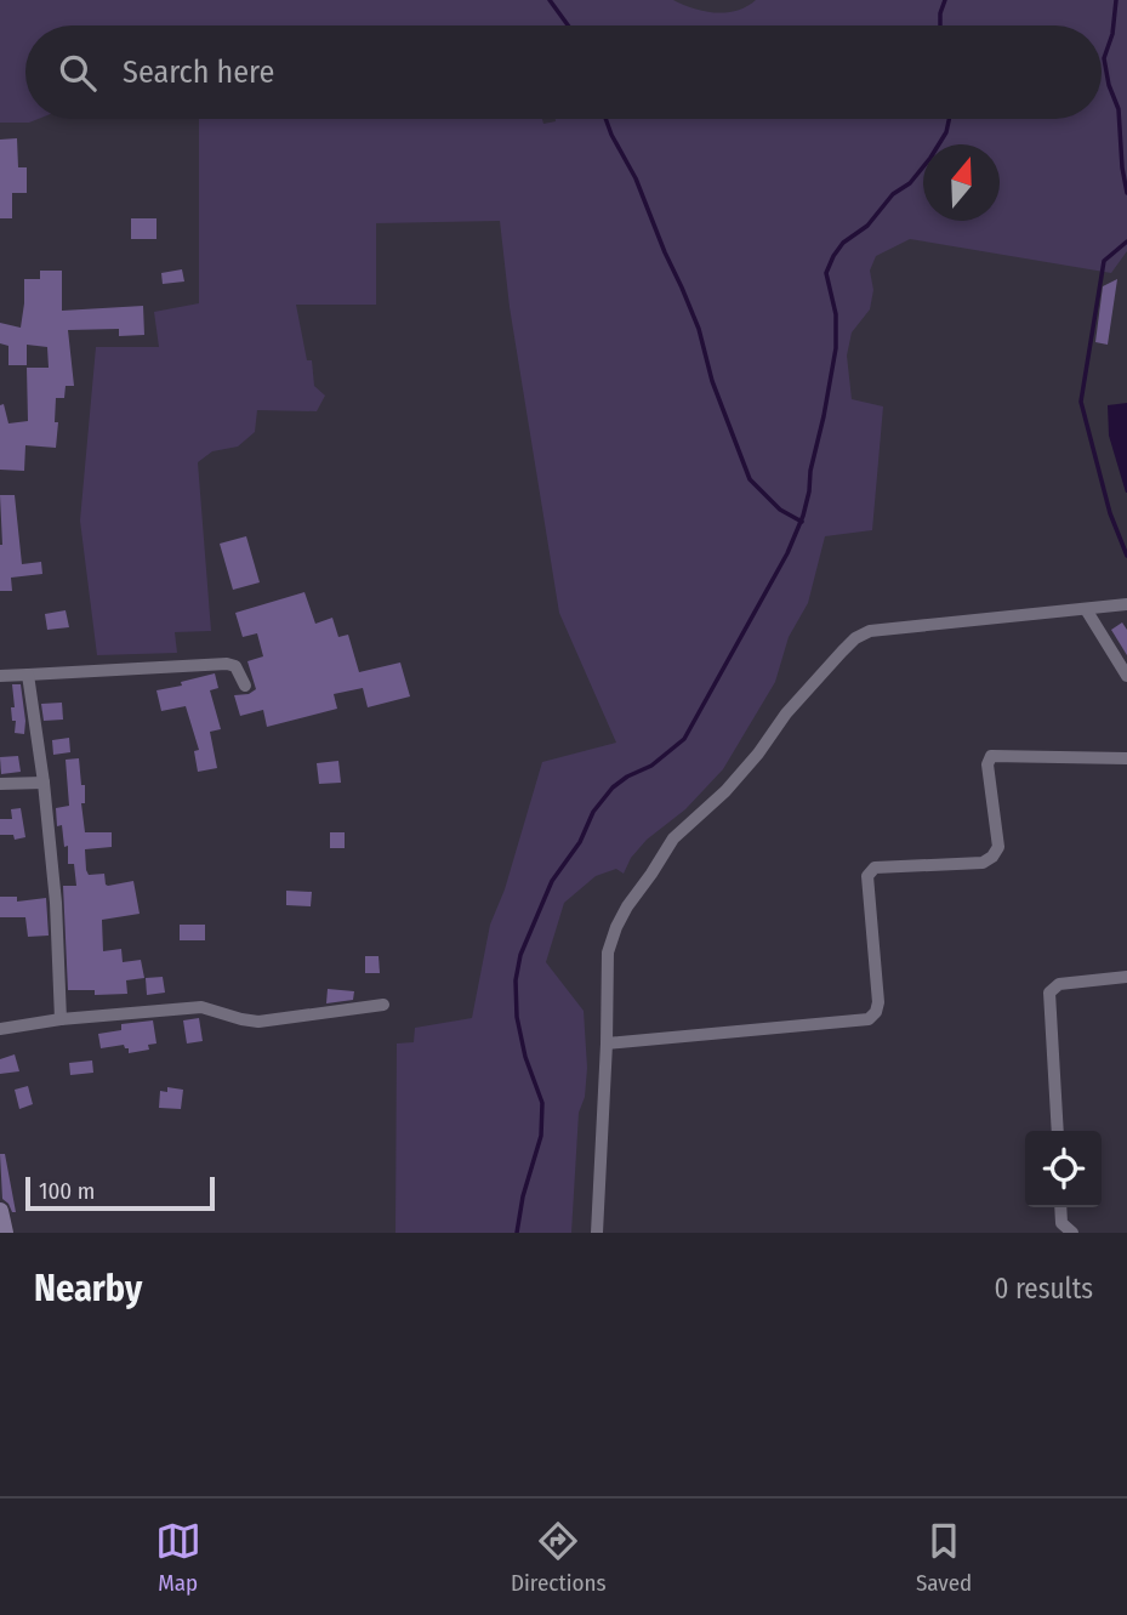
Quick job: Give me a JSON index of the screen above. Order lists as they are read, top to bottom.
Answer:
{
  "scale_bar": "100 m",
  "north": "top",
  "page": {
    "search": "Search here",
    "scale": "100 m",
    "heading": ["Nearby", "0 results"],
    "nav": ["Map", "Directions", "Saved"]
  }
}
